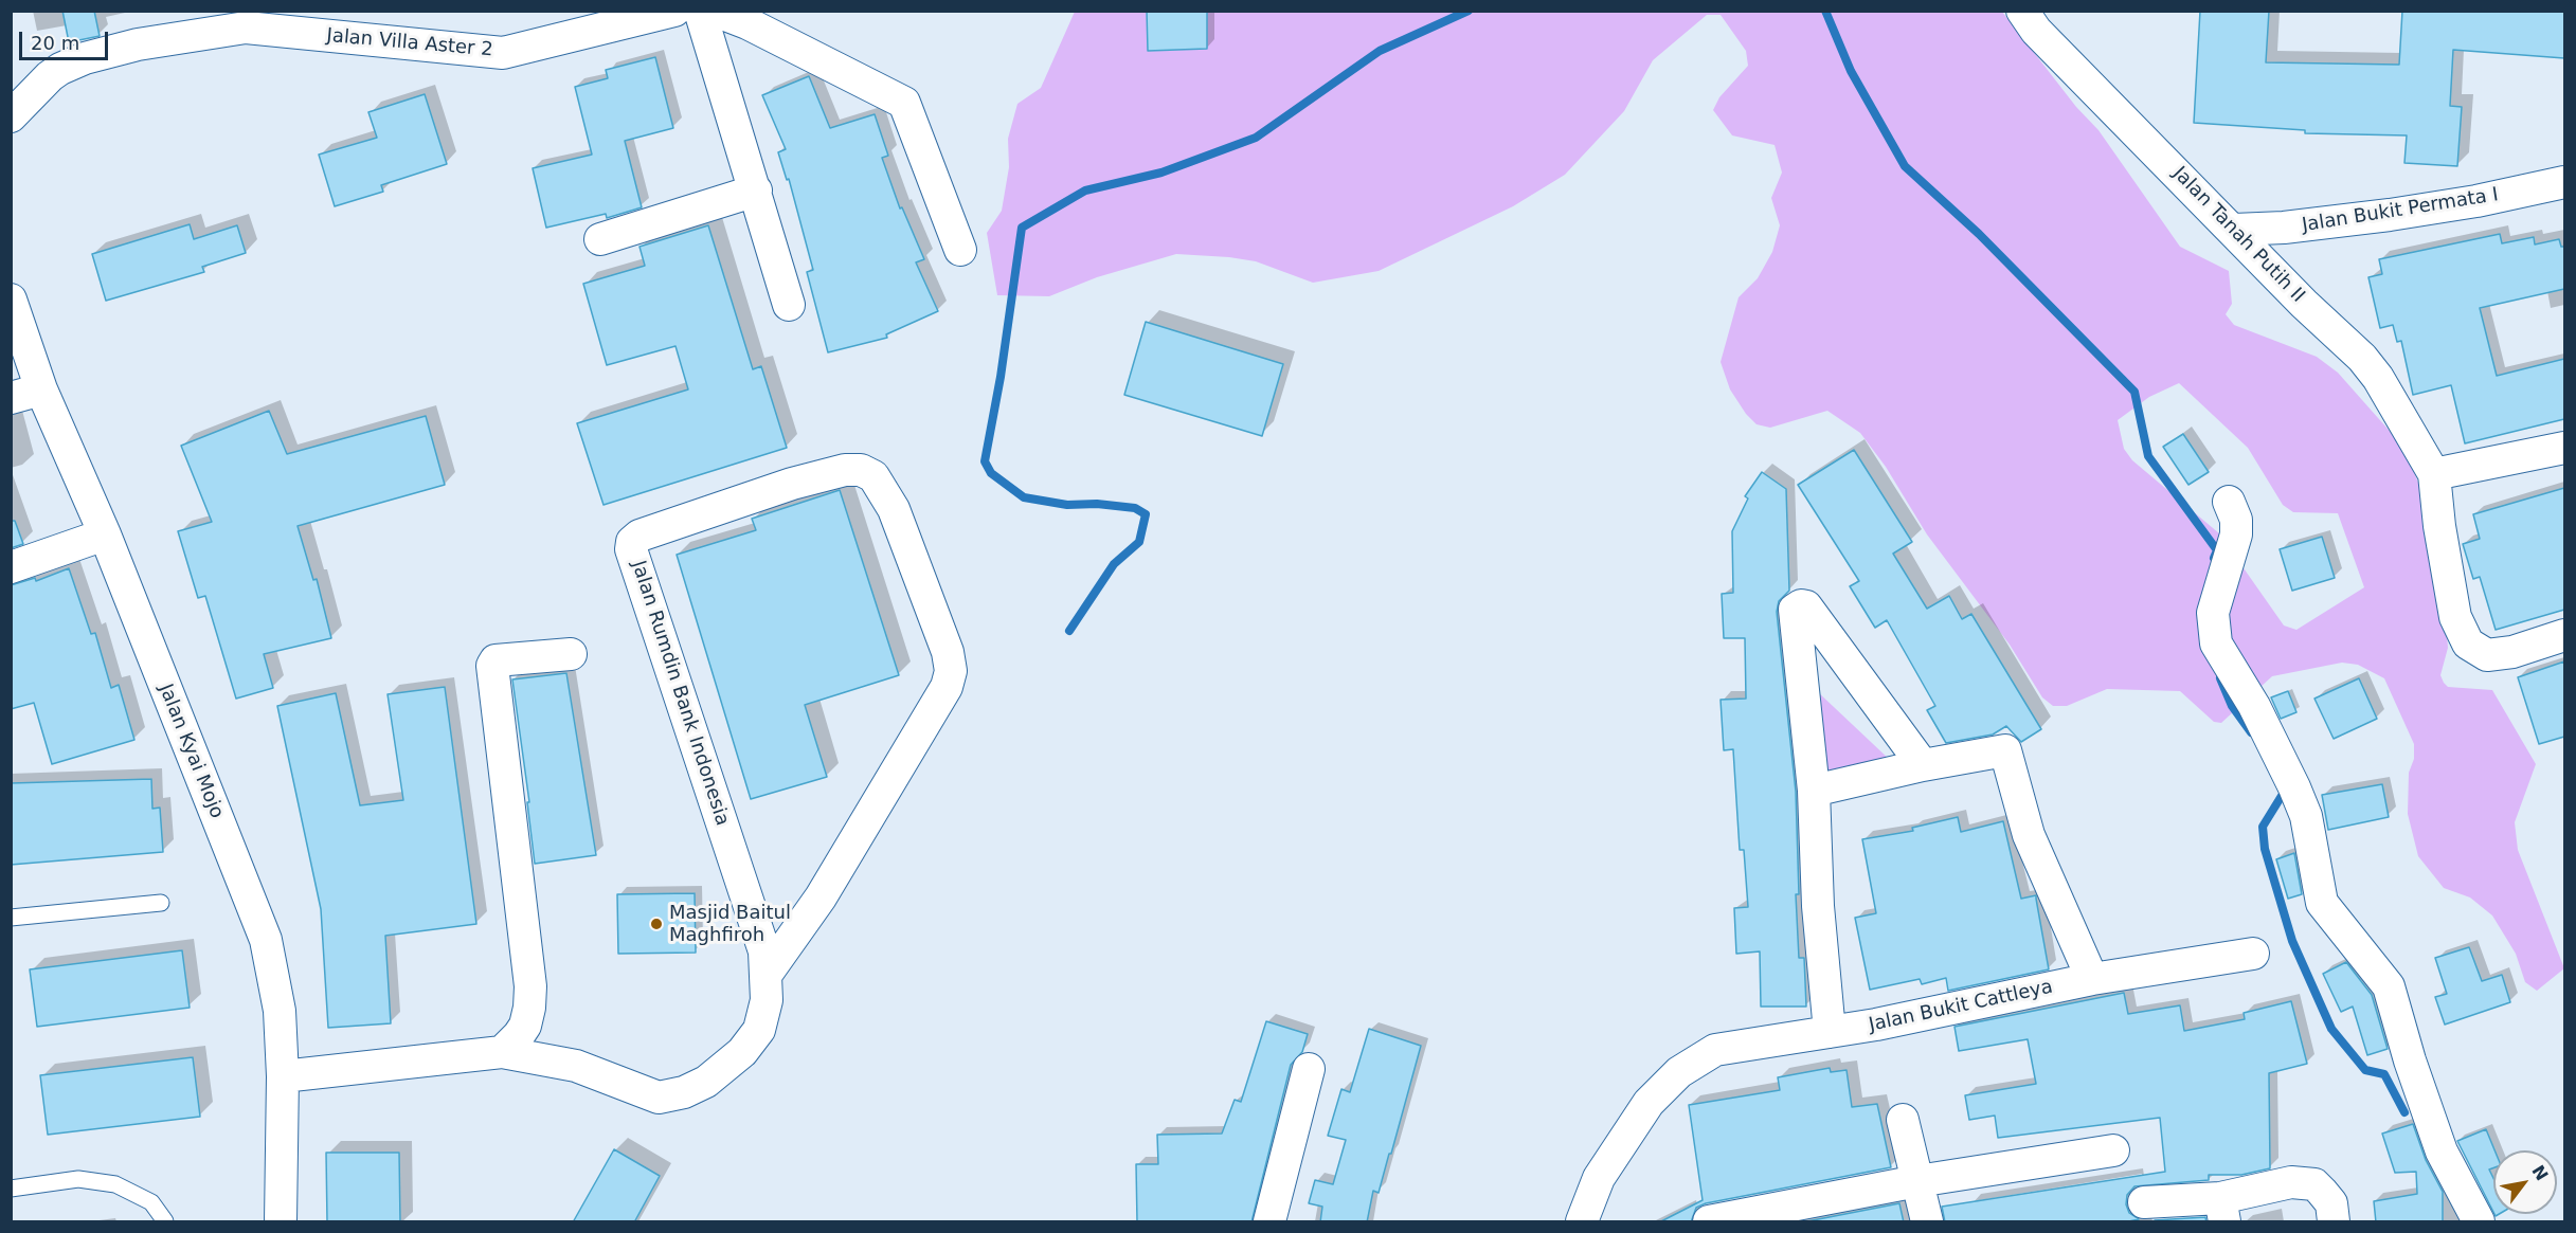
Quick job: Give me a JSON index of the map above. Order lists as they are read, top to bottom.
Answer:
{
  "streets": {
    "street": [
      "Jalan Villa Aster 2",
      "Jalan Bukit Permata I",
      "Jalan Tanah Putih II",
      "Jalan Rumdin Bank Indonesia",
      "Jalan Kyai Mojo",
      "Jalan Bukit Cattleya"
    ]
  },
  "crossings": [
    ["Jalan Bukit Permata I", "Jalan Tanah Putih II"],
    ["Jalan Rumdin Bank Indonesia", "Jalan Kyai Mojo"]
  ],
  "places": ["Masjid Baitul Maghfiroh"],
  "scale_bar": "20 m",
  "north": "top right"
}
